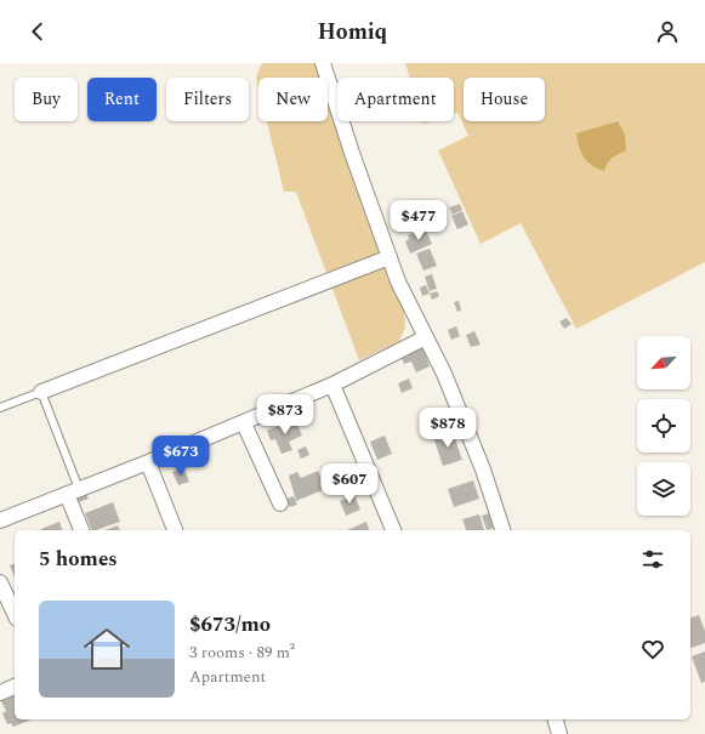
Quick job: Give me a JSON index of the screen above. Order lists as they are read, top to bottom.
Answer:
{
  "north": "bottom left",
  "page": {
    "header": "Homiq",
    "chip": [
      "Buy",
      "Rent",
      "Filters",
      "New",
      "Apartment",
      "House"
    ],
    "price": [
      "$477",
      "$873",
      "$878",
      "$673",
      "$607"
    ],
    "heading": "5 homes",
    "list": [
      {
        "name": "$673/mo",
        "note": "3 rooms · 89 m² · Apartment"
      }
    ]
  }
}
